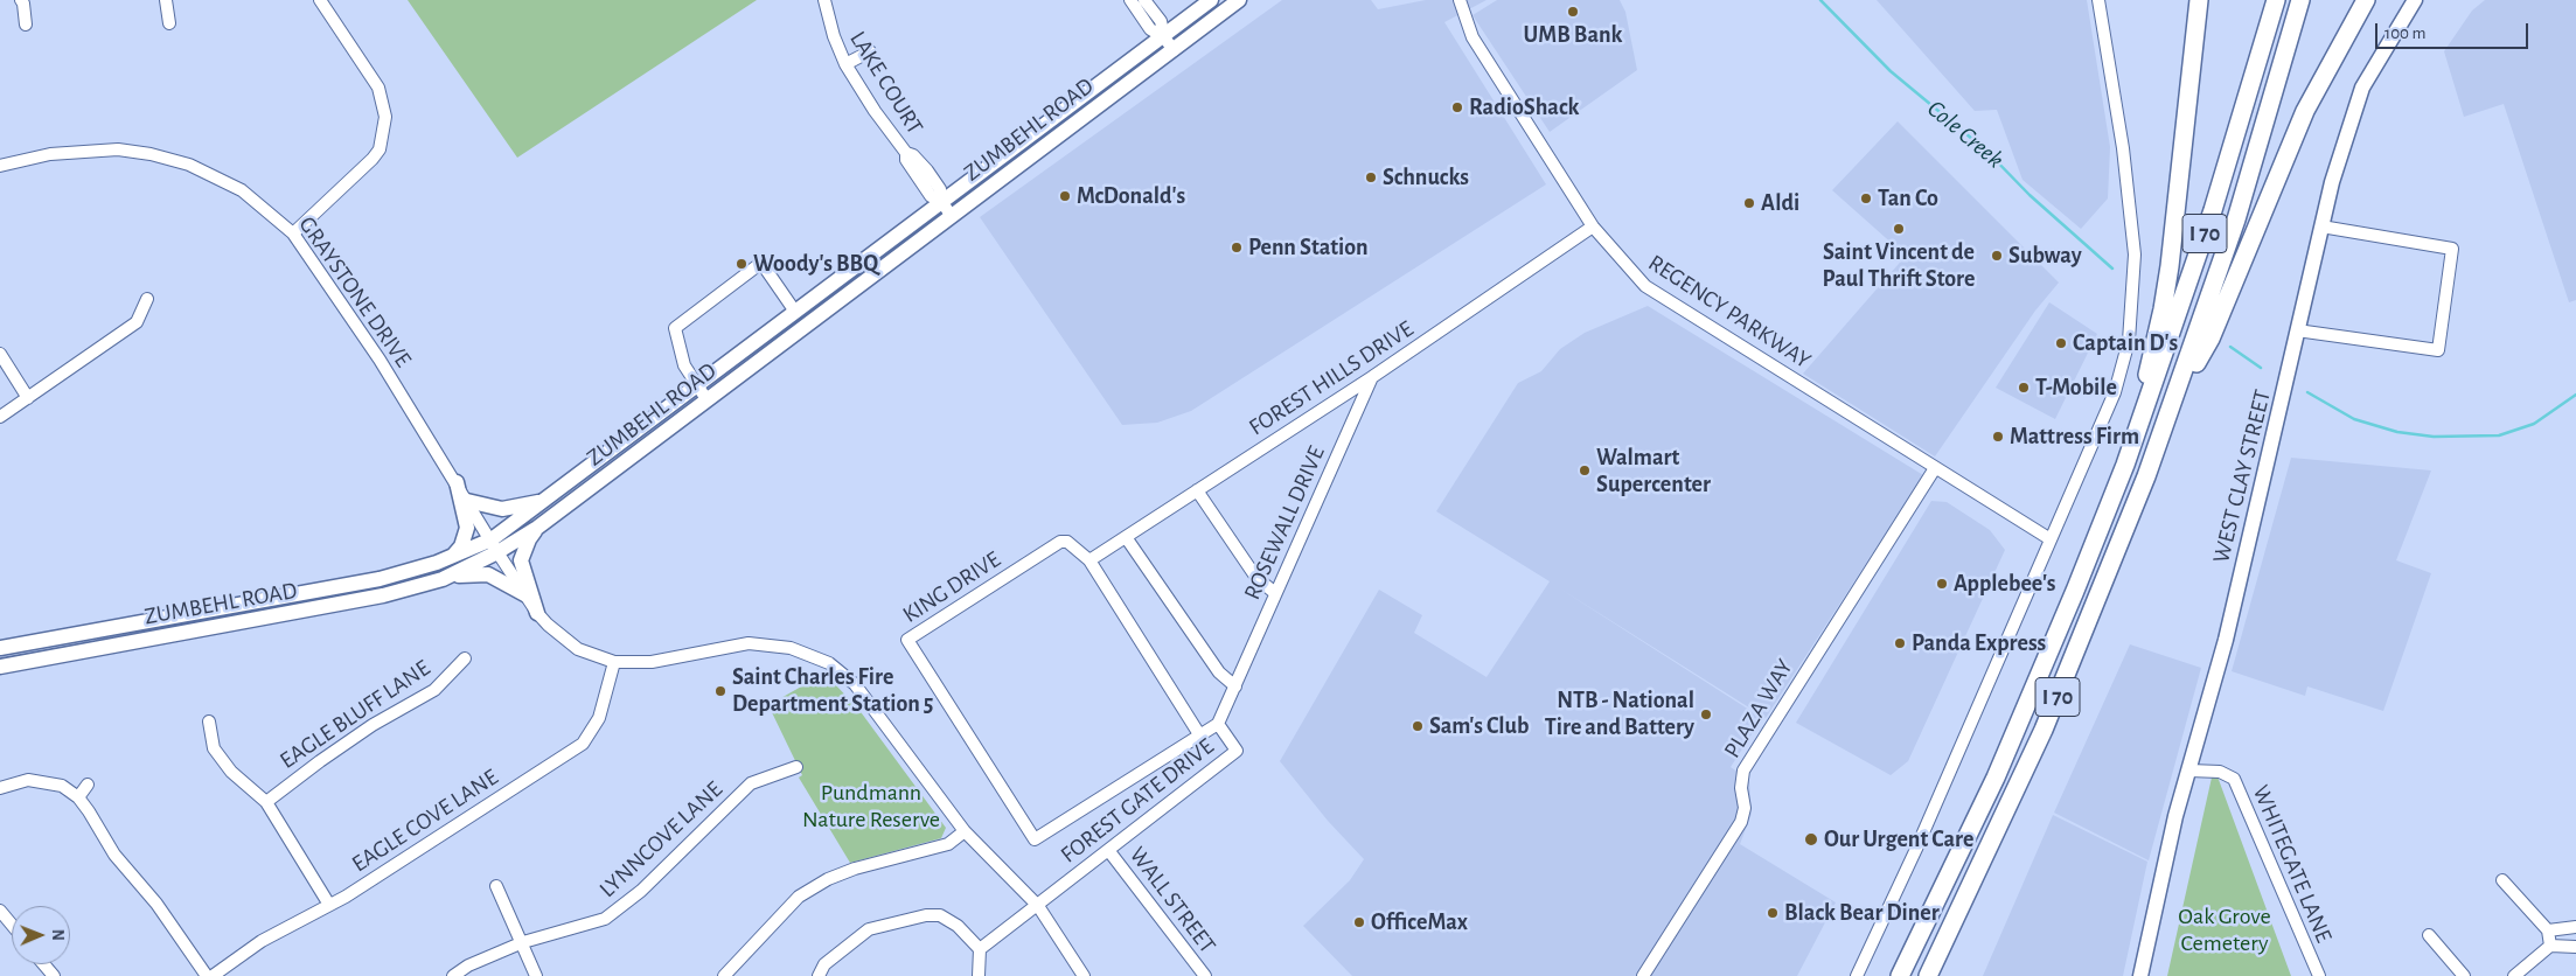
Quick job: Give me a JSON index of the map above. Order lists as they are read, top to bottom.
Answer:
{
  "streets": {
    "highway": ["I 70"],
    "main road": ["ZUMBEHL ROAD", "WEST CLAY STREET"],
    "street": [
      "LAKE COURT",
      "GRAYSTONE DRIVE",
      "REGENCY PARKWAY",
      "FOREST HILLS DRIVE",
      "ROSEWALL DRIVE",
      "KING DRIVE",
      "PLAZA WAY",
      "EAGLE BLUFF LANE",
      "FOREST GATE DRIVE",
      "EAGLE COVE LANE",
      "LYNNCOVE LANE",
      "WHITEGATE LANE",
      "WALL STREET"
    ]
  },
  "crossings": [
    ["LAKE COURT", "ZUMBEHL ROAD"],
    ["ZUMBEHL ROAD", "GRAYSTONE DRIVE"],
    ["GRAYSTONE DRIVE", "FOREST GATE DRIVE"],
    ["GRAYSTONE DRIVE", "EAGLE COVE LANE"],
    ["REGENCY PARKWAY", "FOREST HILLS DRIVE"],
    ["REGENCY PARKWAY", "PLAZA WAY"],
    ["FOREST HILLS DRIVE", "ROSEWALL DRIVE"],
    ["FOREST HILLS DRIVE", "KING DRIVE"],
    ["WEST CLAY STREET", "WHITEGATE LANE"],
    ["ROSEWALL DRIVE", "FOREST GATE DRIVE"],
    ["FOREST GATE DRIVE", "WALL STREET"]
  ],
  "water": ["Cole Creek"],
  "parks": ["Pundmann Nature Reserve", "Oak Grove Cemetery"],
  "places": [
    "UMB Bank",
    "RadioShack",
    "Schnucks",
    "McDonald's",
    "Tan Co",
    "Aldi",
    "Saint Vincent de Paul Thrift Store",
    "Penn Station",
    "Subway",
    "Woody's BBQ",
    "Captain D's",
    "T-Mobile",
    "Mattress Firm",
    "Walmart Supercenter",
    "Applebee's",
    "Panda Express",
    "Saint Charles Fire Department Station 5",
    "NTB - National Tire and Battery",
    "Sam's Club",
    "Our Urgent Care",
    "Black Bear Diner",
    "OfficeMax"
  ],
  "scale_bar": "100 m",
  "north": "right"
}
